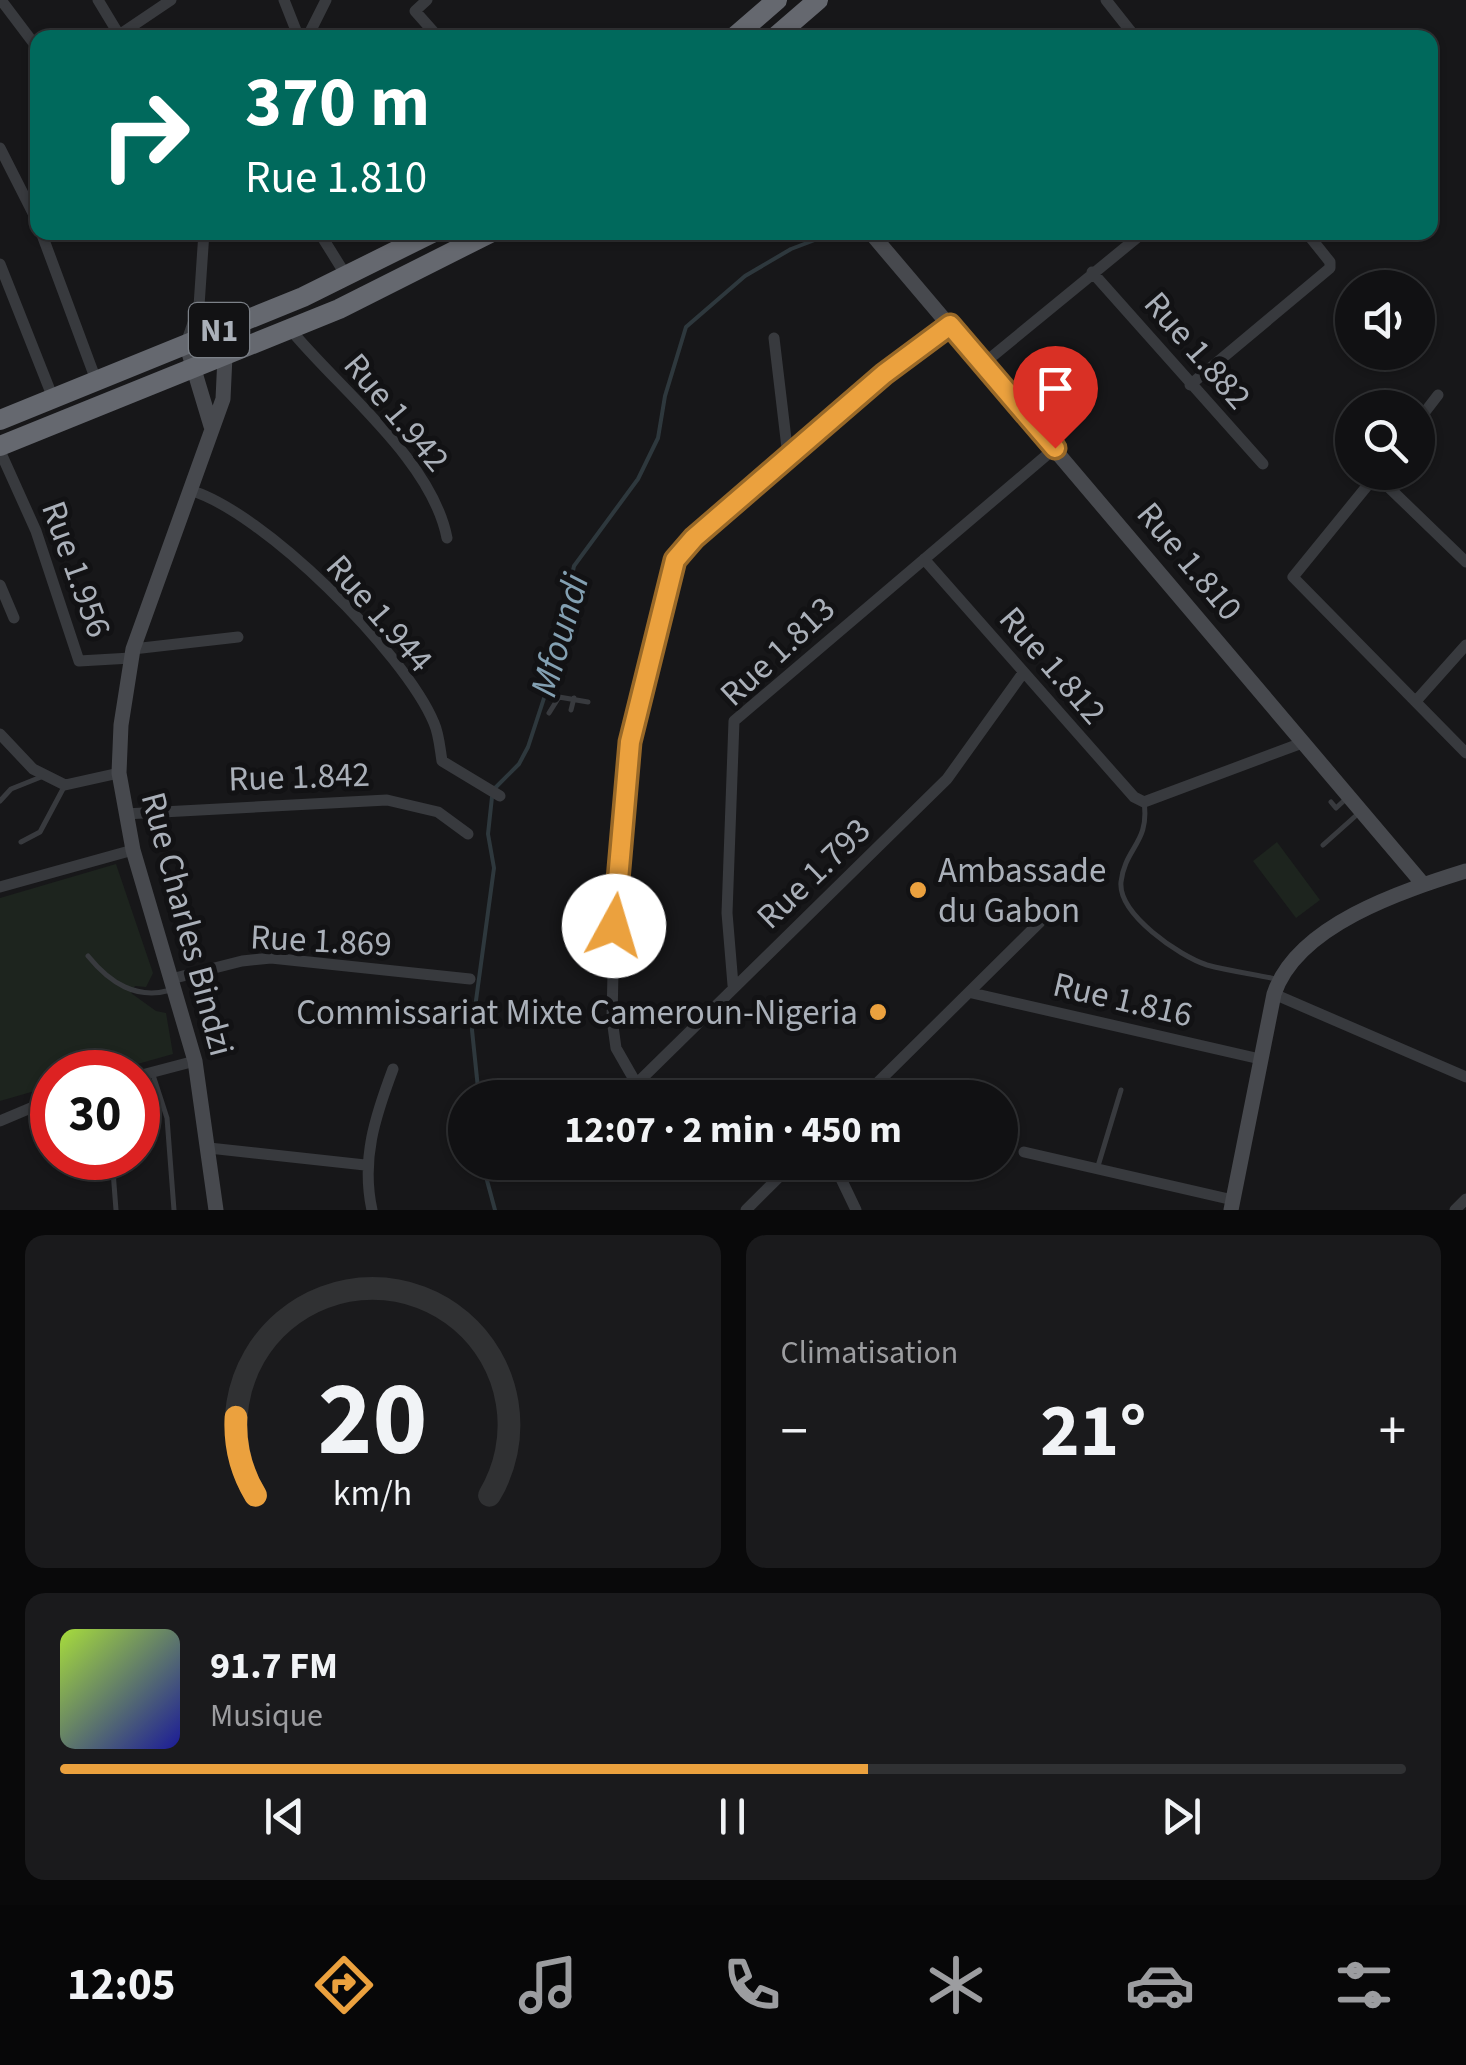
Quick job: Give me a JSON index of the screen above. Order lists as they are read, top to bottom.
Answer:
{
  "streets": {
    "highway": ["N1"],
    "street": [
      "Rue 1.882",
      "Rue 1.942",
      "Rue 1.810",
      "Rue 1.956",
      "Rue 1.944",
      "Rue 1.813",
      "Rue 1.812",
      "Rue 1.842",
      "Rue 1.793",
      "Rue Charles Bindzi",
      "Rue 1.869",
      "Rue 1.816"
    ]
  },
  "crossings": [
    ["N1", "Rue 1.942"],
    ["N1", "Rue 1.956"],
    ["N1", "Rue Charles Bindzi"],
    ["Rue 1.810", "Rue 1.813"],
    ["Rue 1.956", "Rue Charles Bindzi"],
    ["Rue 1.944", "Rue Charles Bindzi"],
    ["Rue 1.813", "Rue 1.812"],
    ["Rue 1.813", "Rue 1.793"],
    ["Rue 1.812", "Rue 1.793"],
    ["Rue 1.842", "Rue Charles Bindzi"],
    ["Rue Charles Bindzi", "Rue 1.869"]
  ],
  "water": ["Mfoundi"],
  "places": ["Ambassade du Gabon", "Commissariat Mixte Cameroun-Nigeria"],
  "page": {
    "turn": ["370 m", "Rue 1.810"],
    "limit": "30",
    "trip": "12:07 · 2 min · 450 m",
    "tile": "Climatisation",
    "heat": ["−", "21°", "+"],
    "song": ["91.7 FM", "Musique"],
    "tabs": "12:05",
    "gauge": ["20", "km/h"]
  }
}
